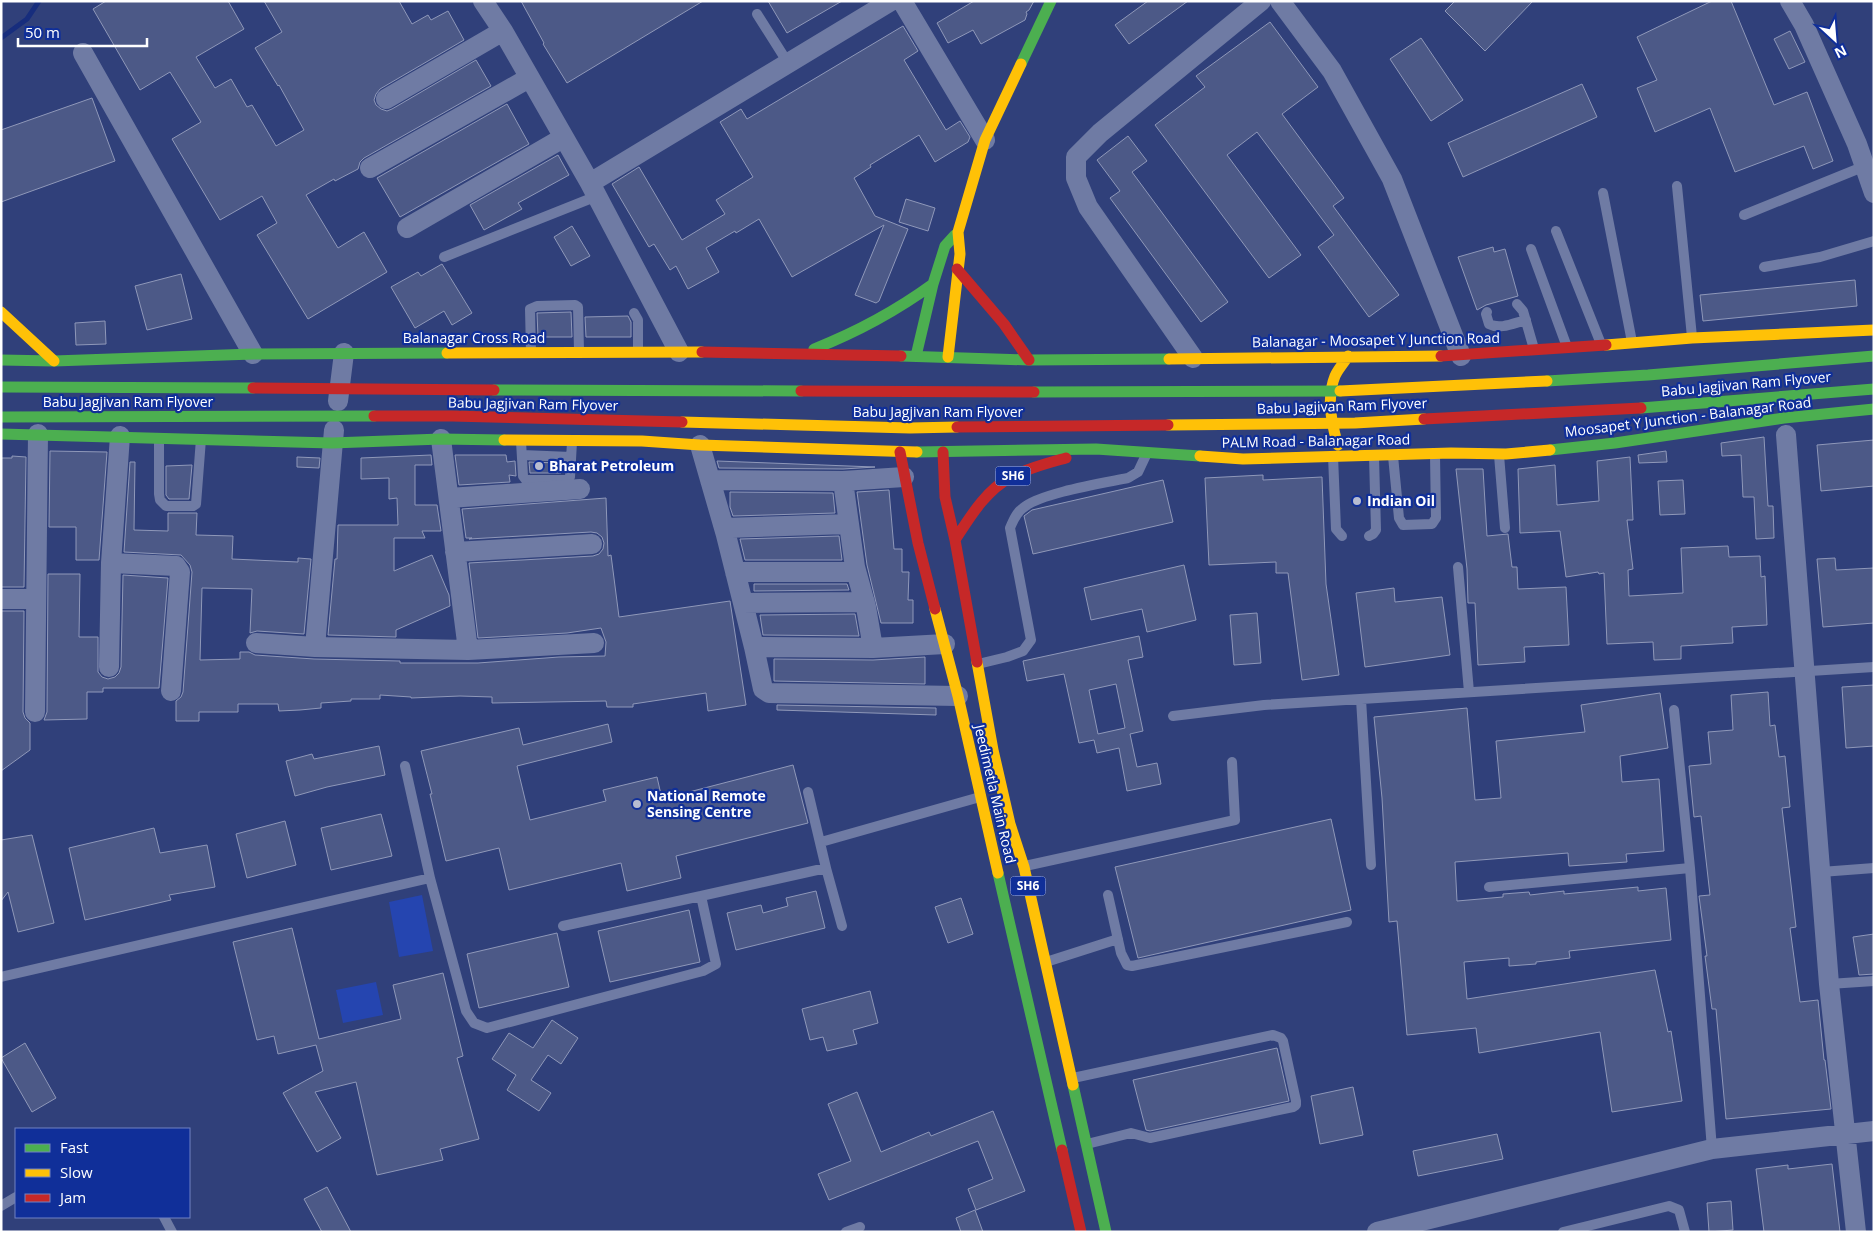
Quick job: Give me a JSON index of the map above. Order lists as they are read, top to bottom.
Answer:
{
  "streets": {
    "main road": [
      "Balanagar Cross Road",
      "Balanagar - Moosapet Y Junction Road",
      "Babu Jagjivan Ram Flyover",
      "Moosapet Y Junction - Balanagar Road",
      "PALM Road - Balanagar Road",
      "SH6",
      "Jeedimetla Main Road"
    ]
  },
  "crossings": [
    ["Moosapet Y Junction - Balanagar Road", "PALM Road - Balanagar Road"],
    ["PALM Road - Balanagar Road", "SH6"],
    ["PALM Road - Balanagar Road", "Jeedimetla Main Road"],
    ["SH6", "Jeedimetla Main Road"]
  ],
  "places": ["Bharat Petroleum", "Indian Oil", "National Remote Sensing Centre"],
  "legend": ["Fast", "Slow", "Jam"],
  "scale_bar": "50 m",
  "north": "bottom right"
}
